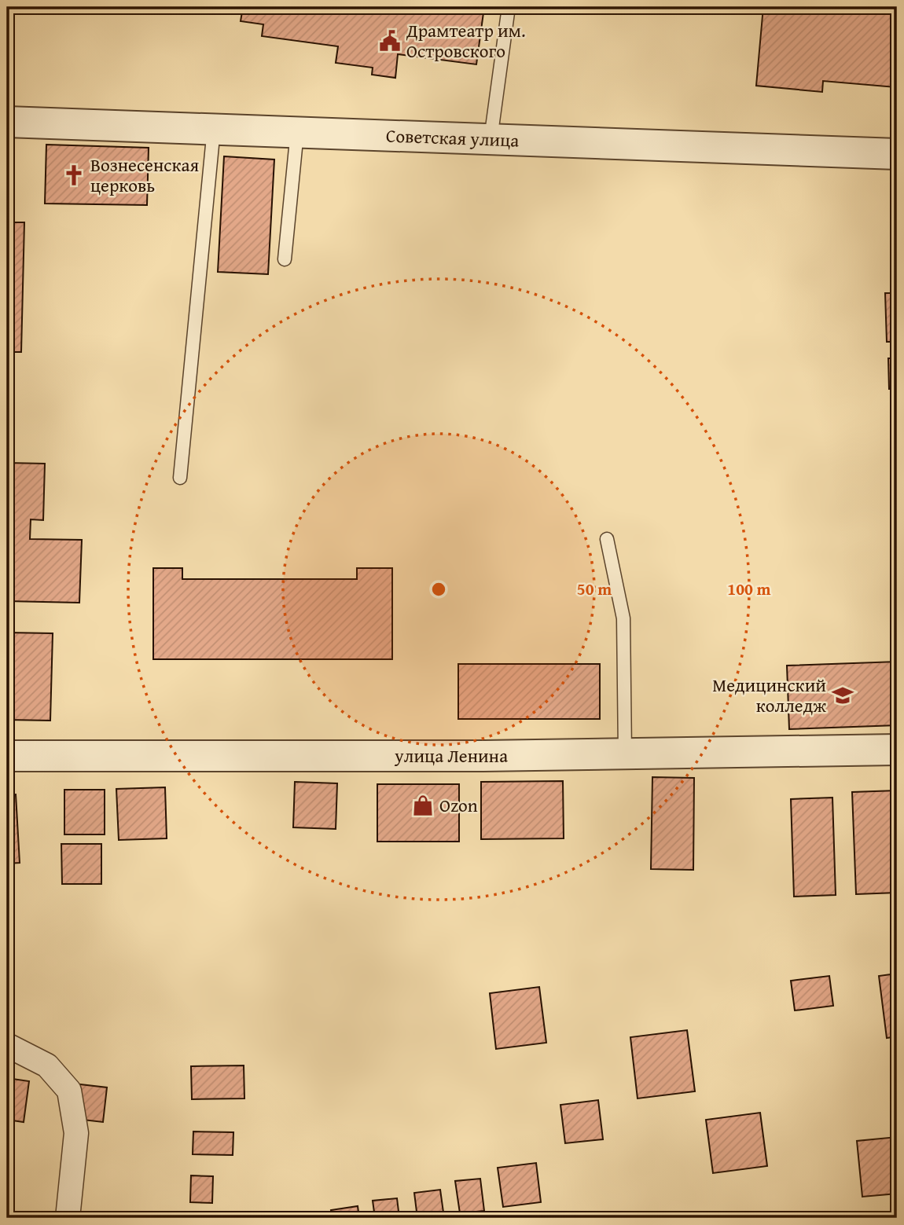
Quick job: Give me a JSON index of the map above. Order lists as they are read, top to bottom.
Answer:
{
  "streets": {
    "street": ["Советская улица", "улица Ленина"]
  },
  "places": {
    "public building": ["Драмтеатр им. Островского"],
    "church": ["Вознесенская церковь"],
    "school or university": ["Медицинский колледж"],
    "shop": ["Ozon"]
  },
  "rings": ["50 m", "100 m"]
}
